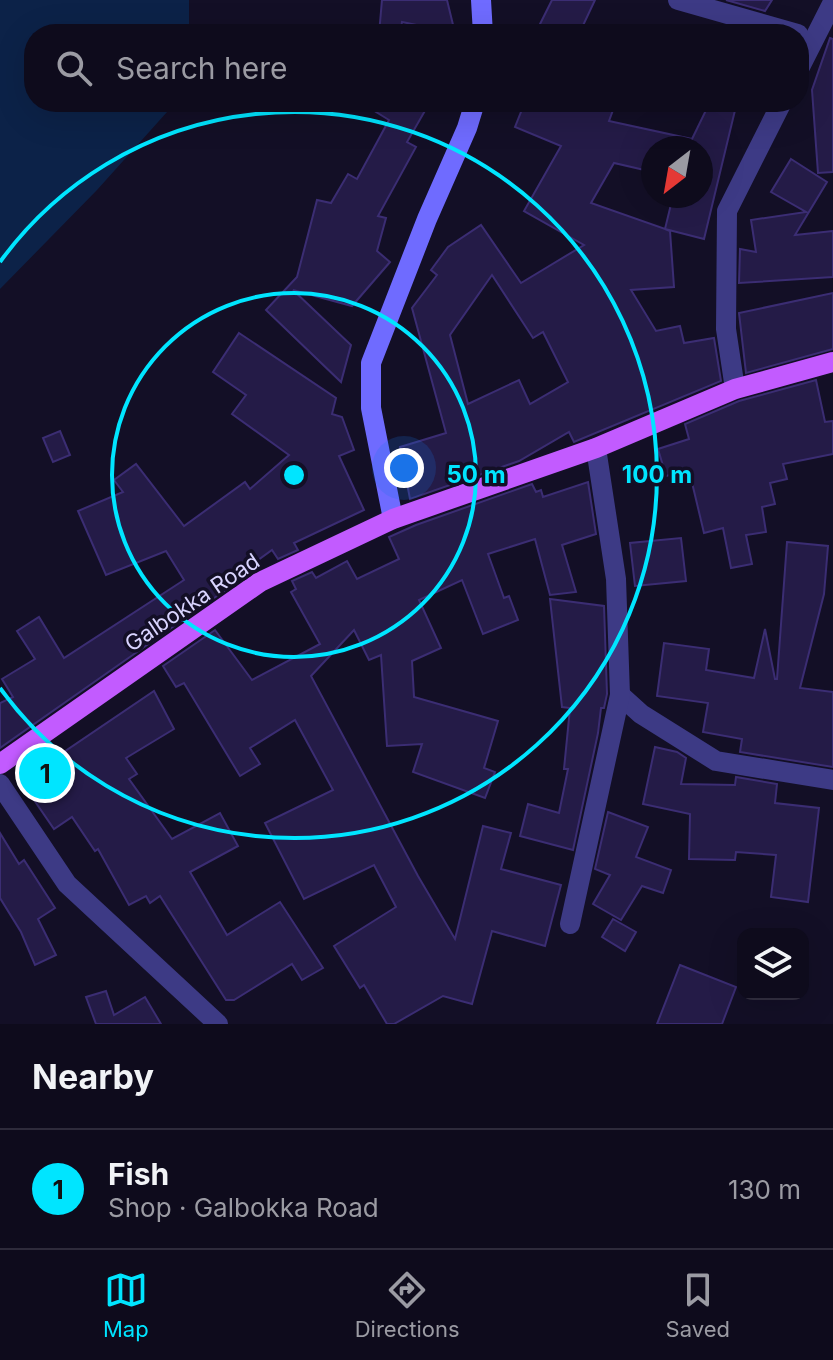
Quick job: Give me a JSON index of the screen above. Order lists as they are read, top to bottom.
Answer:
{
  "streets": {
    "main road": ["Galbokka Road"]
  },
  "north": "bottom left",
  "page": {
    "search": "Search here",
    "pins": "1",
    "heading": "Nearby",
    "list": [
      {
        "mark": "1",
        "name": "Fish",
        "note": "Shop · Galbokka Road",
        "value": "130 m"
      }
    ],
    "nav": ["Map", "Directions", "Saved"]
  },
  "rings": ["50 m", "100 m"]
}
